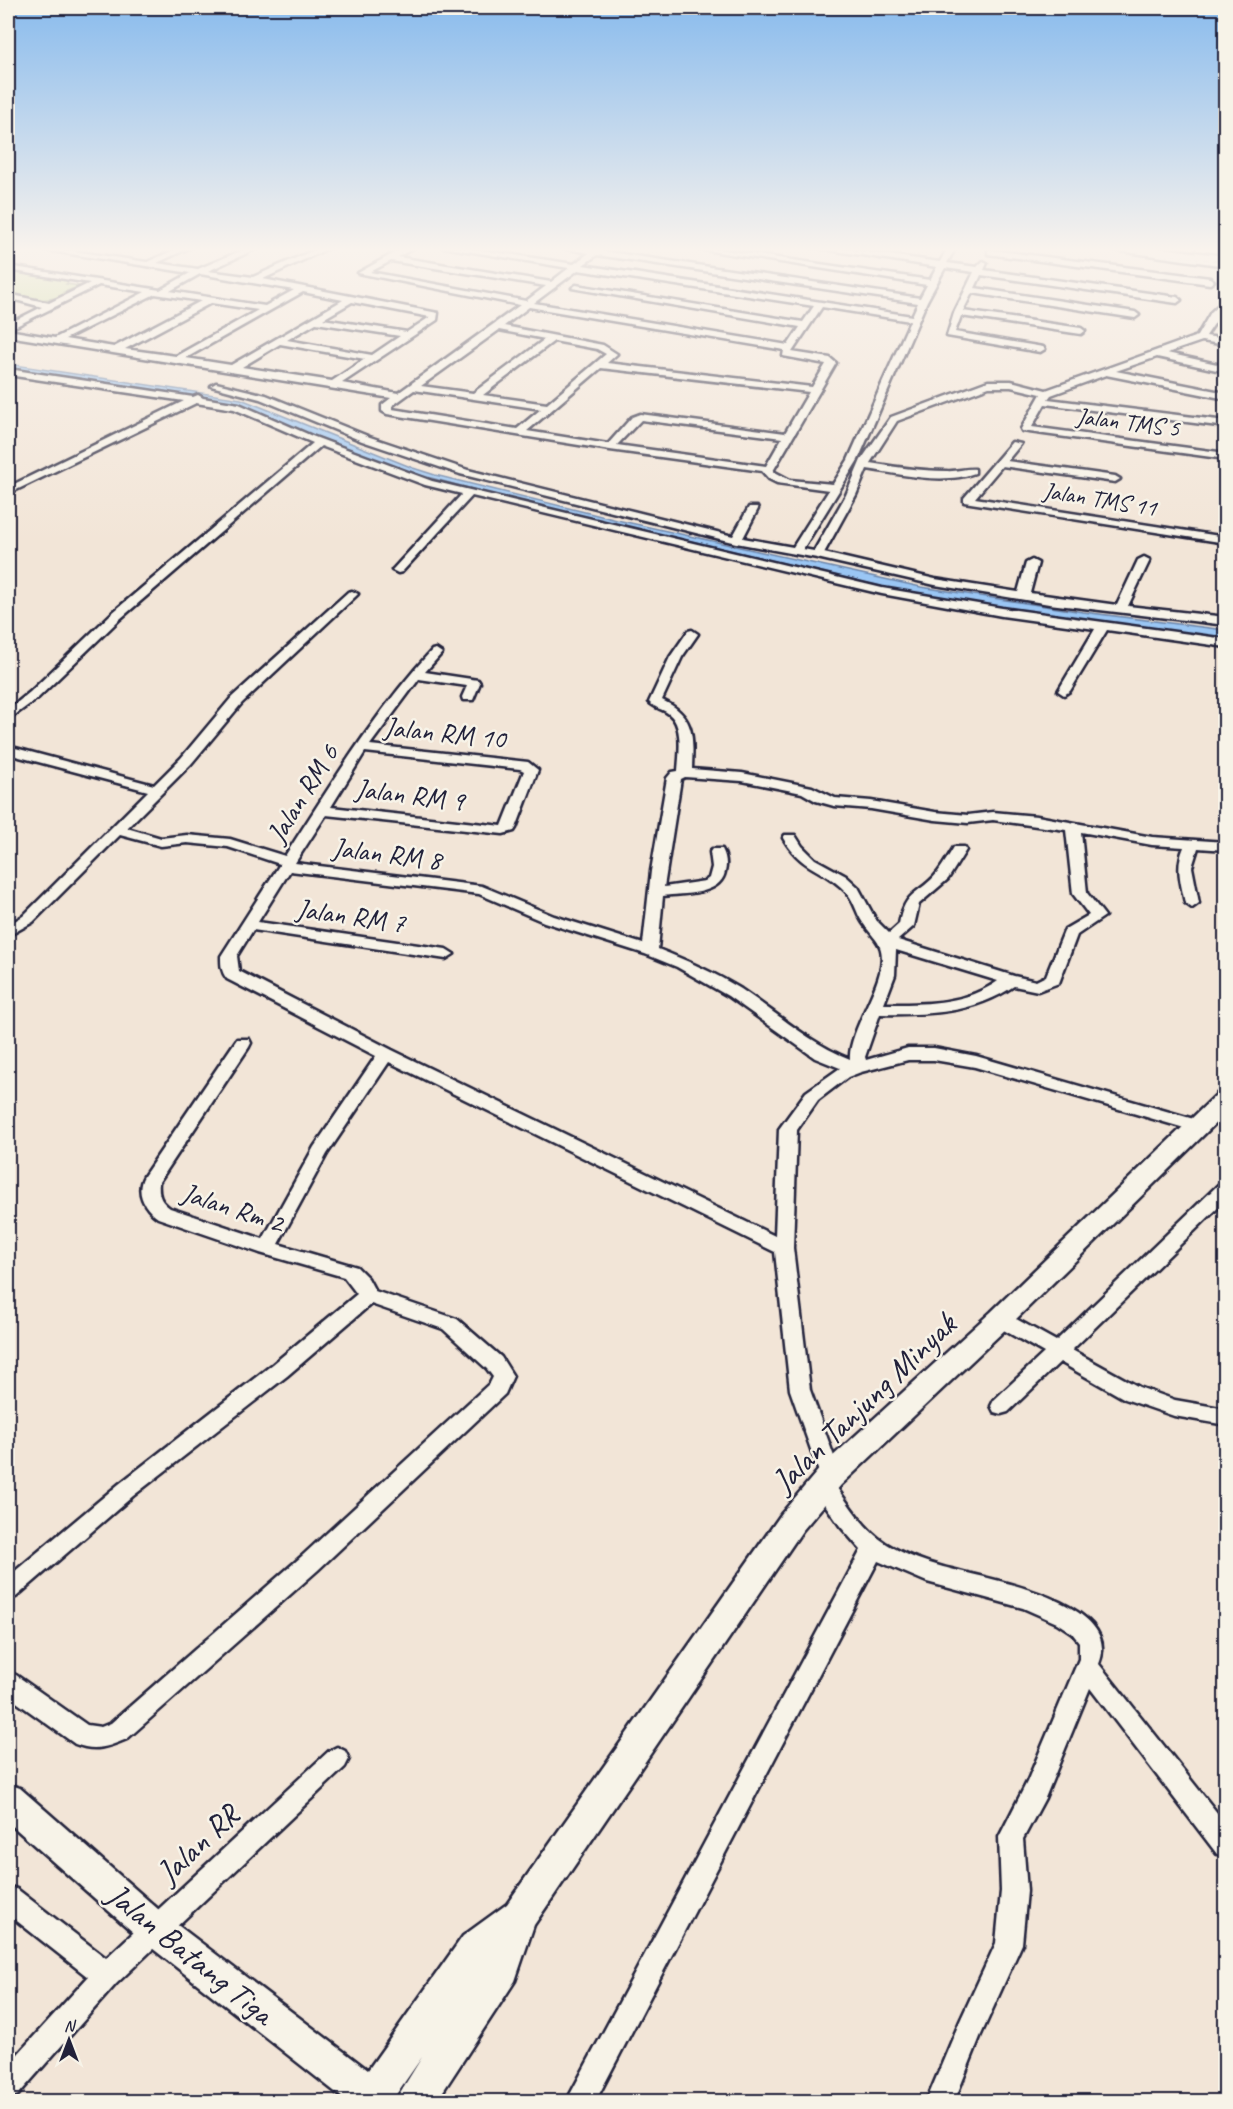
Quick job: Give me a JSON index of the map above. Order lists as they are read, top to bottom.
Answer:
{
  "streets": {
    "main road": ["Jalan Tanjung Minyak", "Jalan Batang Tiga"],
    "street": [
      "Jalan TMS 5",
      "Jalan TMS 11",
      "Jalan RM 10",
      "Jalan RM 6",
      "Jalan RM 9",
      "Jalan RM 8",
      "Jalan RM 7",
      "Jalan Rm 2",
      "Jalan RR"
    ]
  },
  "crossings": [
    ["Jalan RM 10", "Jalan RM 6"],
    ["Jalan RM 10", "Jalan RM 9"],
    ["Jalan RM 6", "Jalan RM 9"],
    ["Jalan RM 6", "Jalan RM 8"],
    ["Jalan RM 6", "Jalan RM 7"],
    ["Jalan RR", "Jalan Batang Tiga"]
  ],
  "north": "top"
}
